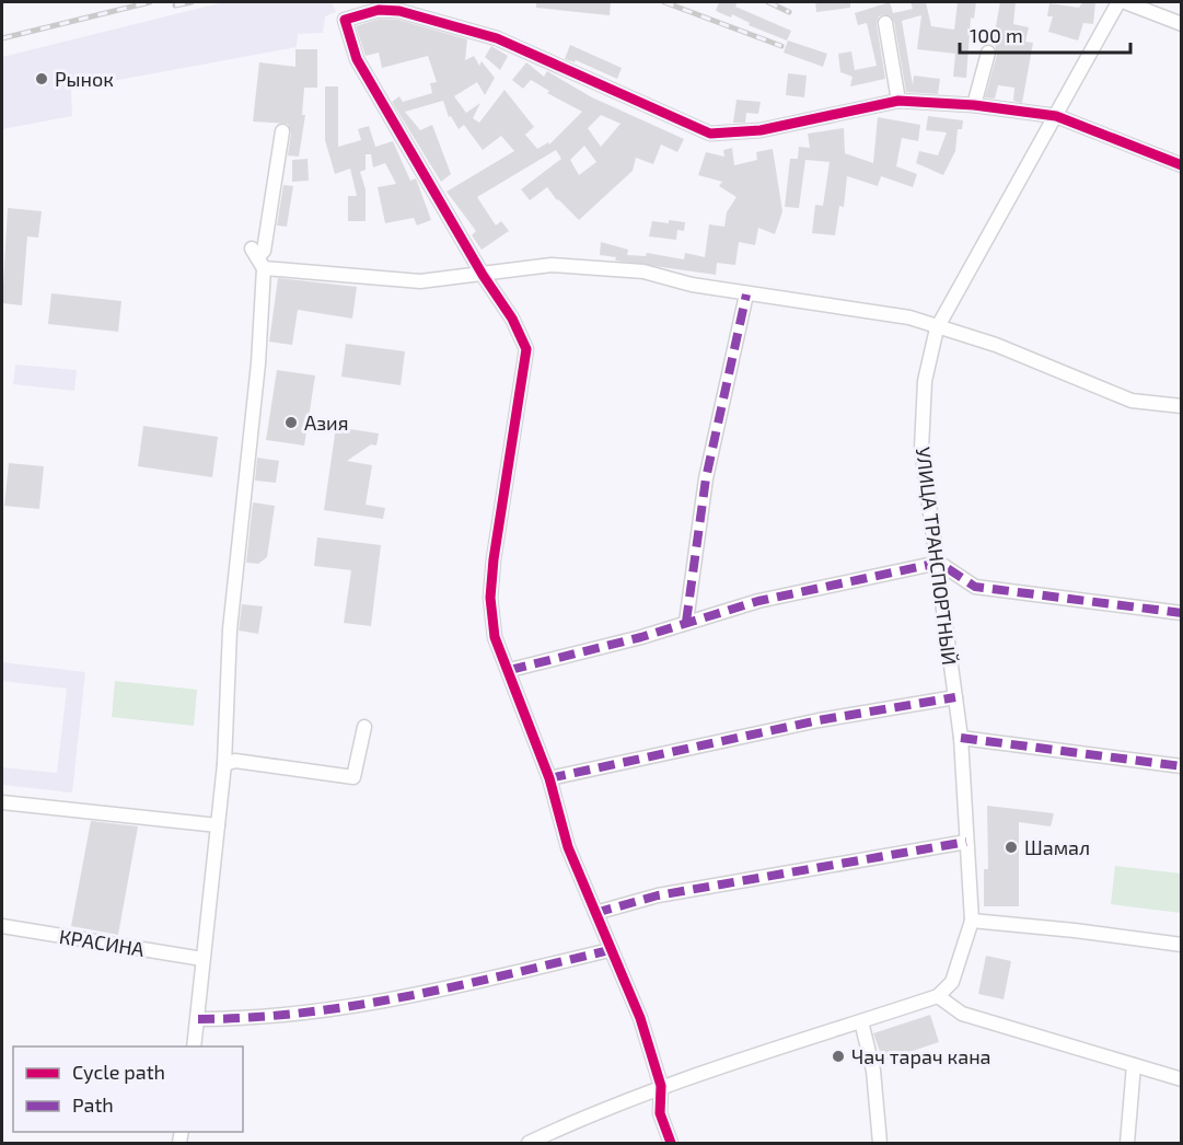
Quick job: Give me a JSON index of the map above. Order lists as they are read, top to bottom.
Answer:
{
  "streets": {
    "street": ["УЛИЦА ТРАНСПОРТНЫЙ", "КРАСИНА"]
  },
  "places": [
    "Рынок",
    "Азия",
    "Шамал",
    "Чач тарач кана"
  ],
  "legend": ["Cycle path", "Path"],
  "scale_bar": "100 m"
}
